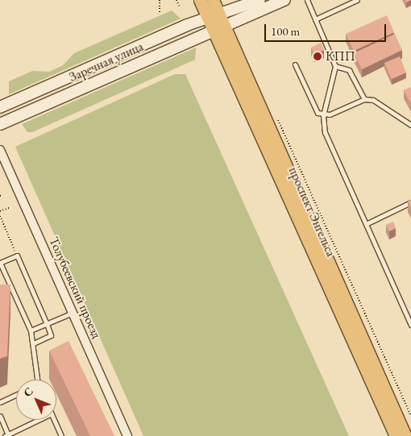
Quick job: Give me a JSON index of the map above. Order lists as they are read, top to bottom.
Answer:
{
  "streets": {
    "main road": ["проспект Энгельса"],
    "street": ["Заречная улица", "Толубеевский проезд"]
  },
  "crossings": [
    ["Заречная улица", "проспект Энгельса"]
  ],
  "places": ["КПП"],
  "scale_bar": "100 m",
  "north": "top left"
}
